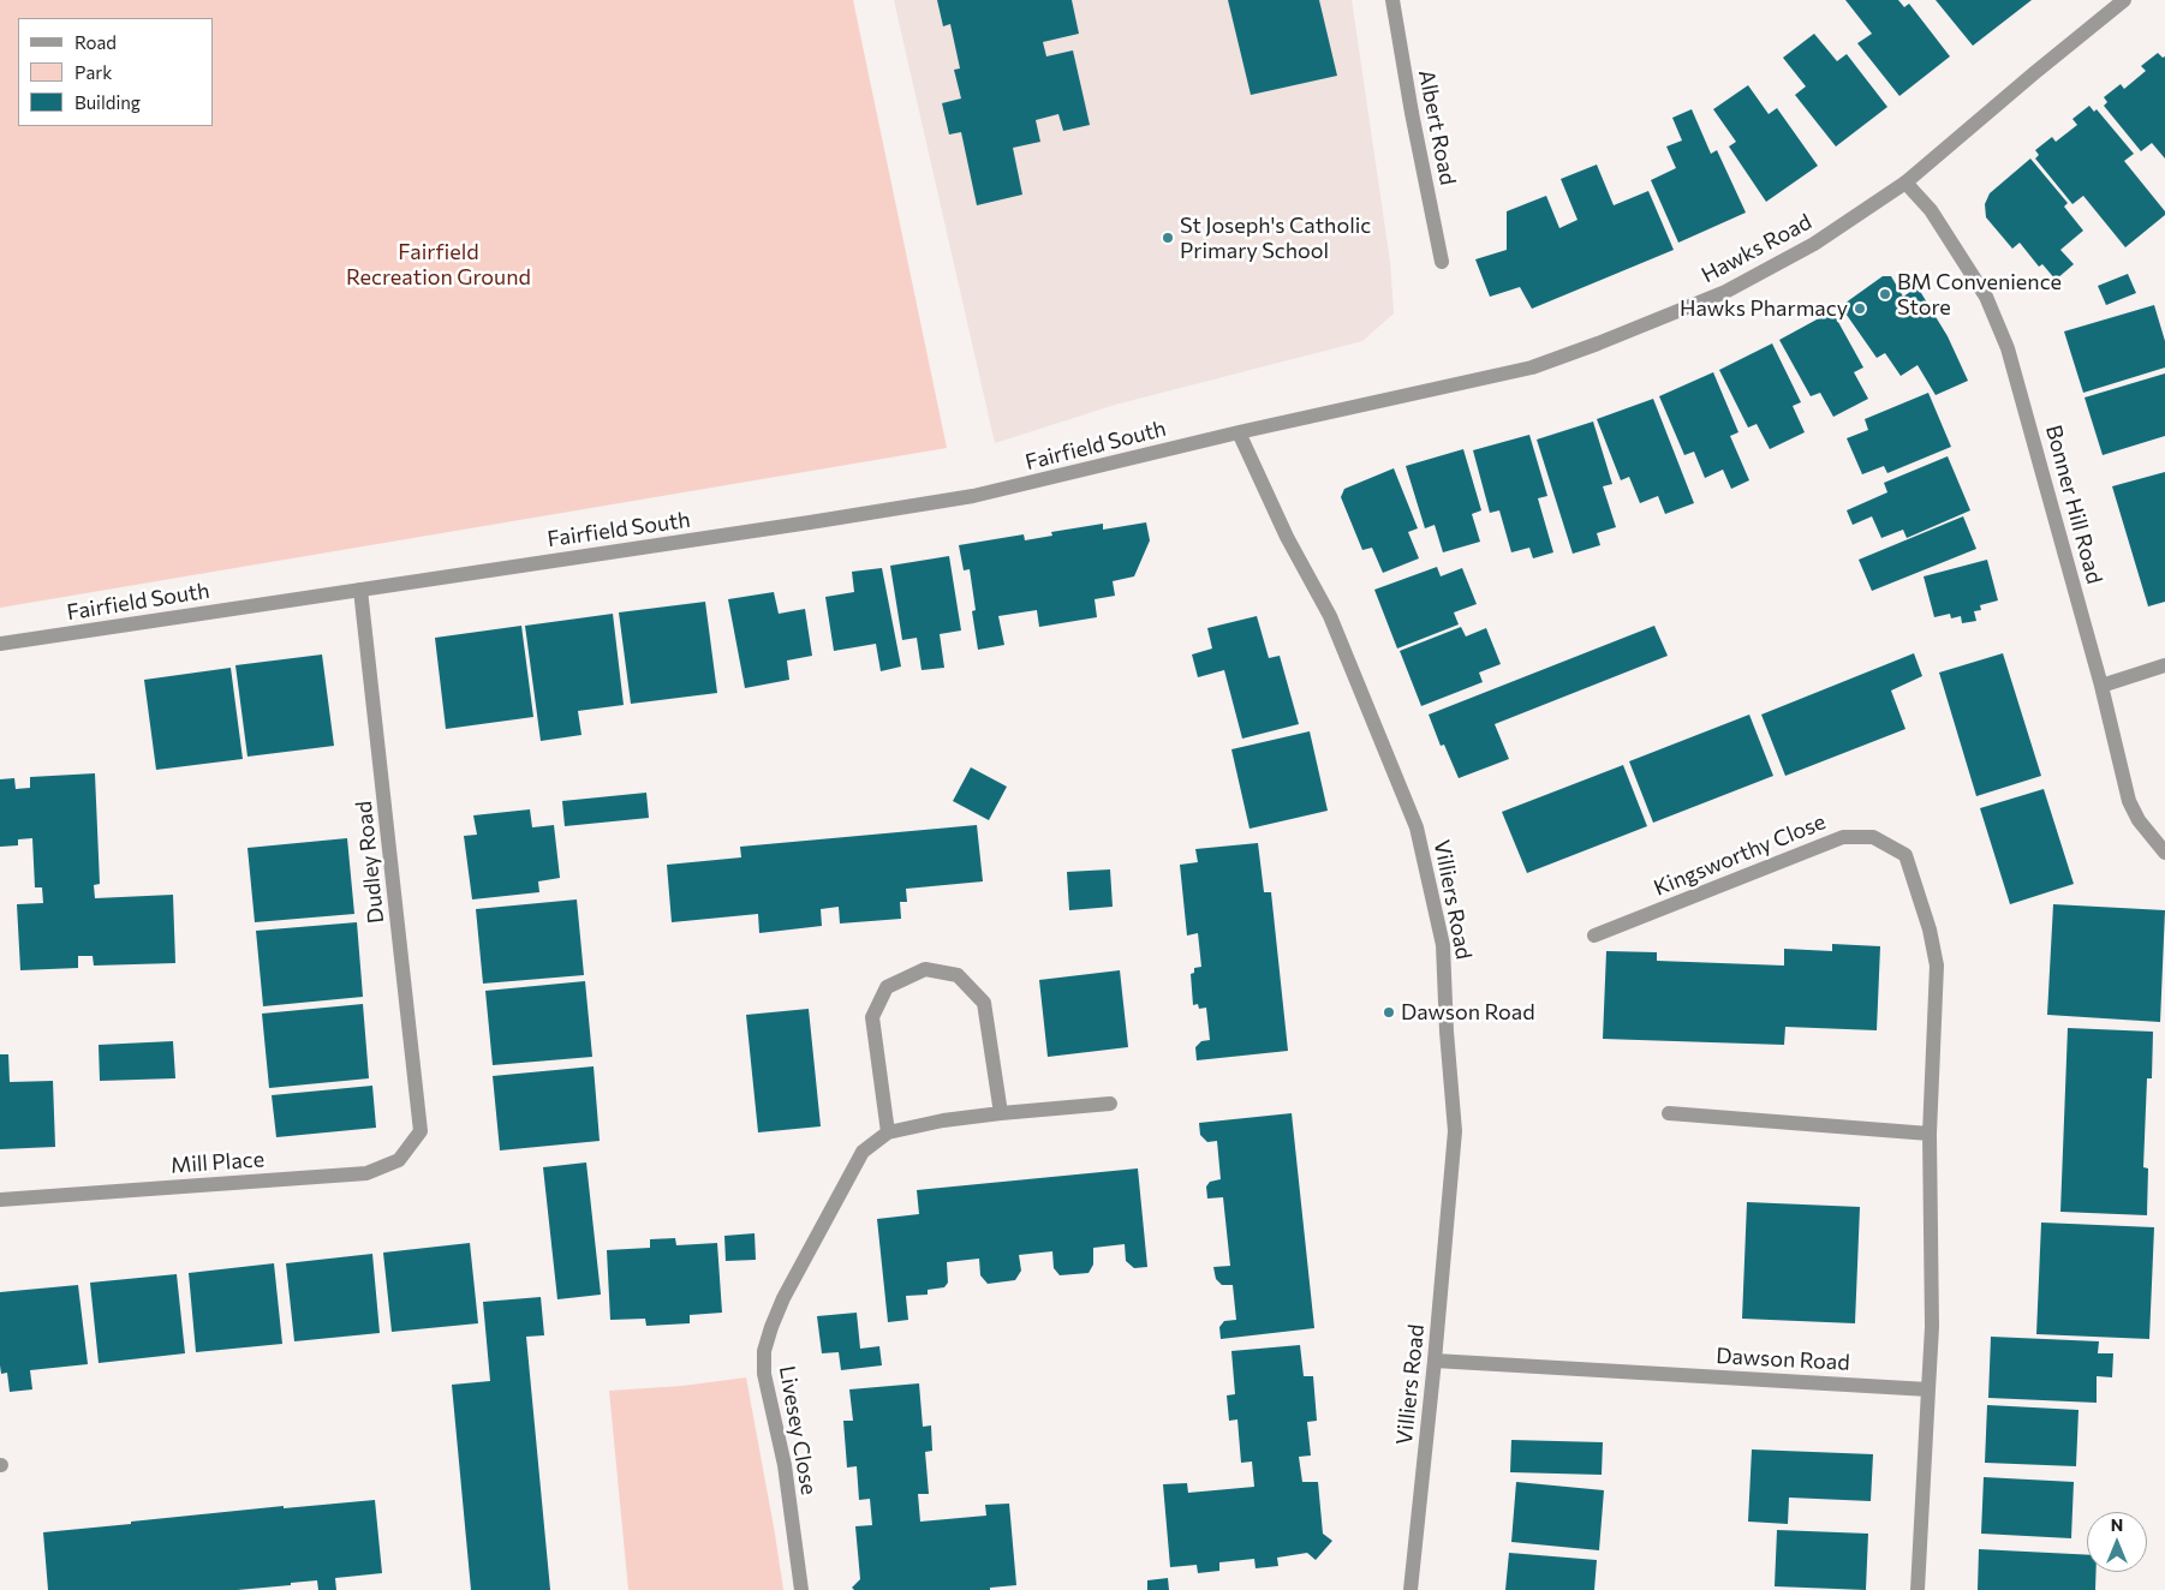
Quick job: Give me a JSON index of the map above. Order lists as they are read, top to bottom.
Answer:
{
  "streets": {
    "street": [
      "Albert Road",
      "Hawks Road",
      "Fairfield South",
      "Bonner Hill Road",
      "Kingsworthy Close",
      "Dudley Road",
      "Villiers Road",
      "Mill Place",
      "Dawson Road",
      "Livesey Close"
    ]
  },
  "crossings": [
    ["Hawks Road", "Fairfield South"],
    ["Hawks Road", "Bonner Hill Road"],
    ["Hawks Road", "Villiers Road"],
    ["Fairfield South", "Dudley Road"],
    ["Fairfield South", "Villiers Road"],
    ["Kingsworthy Close", "Dawson Road"],
    ["Dudley Road", "Mill Place"],
    ["Villiers Road", "Dawson Road"]
  ],
  "parks": ["Fairfield Recreation Ground"],
  "places": [
    "St Joseph's Catholic Primary School",
    "BM Convenience Store",
    "Hawks Pharmacy",
    "Dawson Road"
  ],
  "legend": ["Road", "Park", "Building"],
  "north": "top"
}
